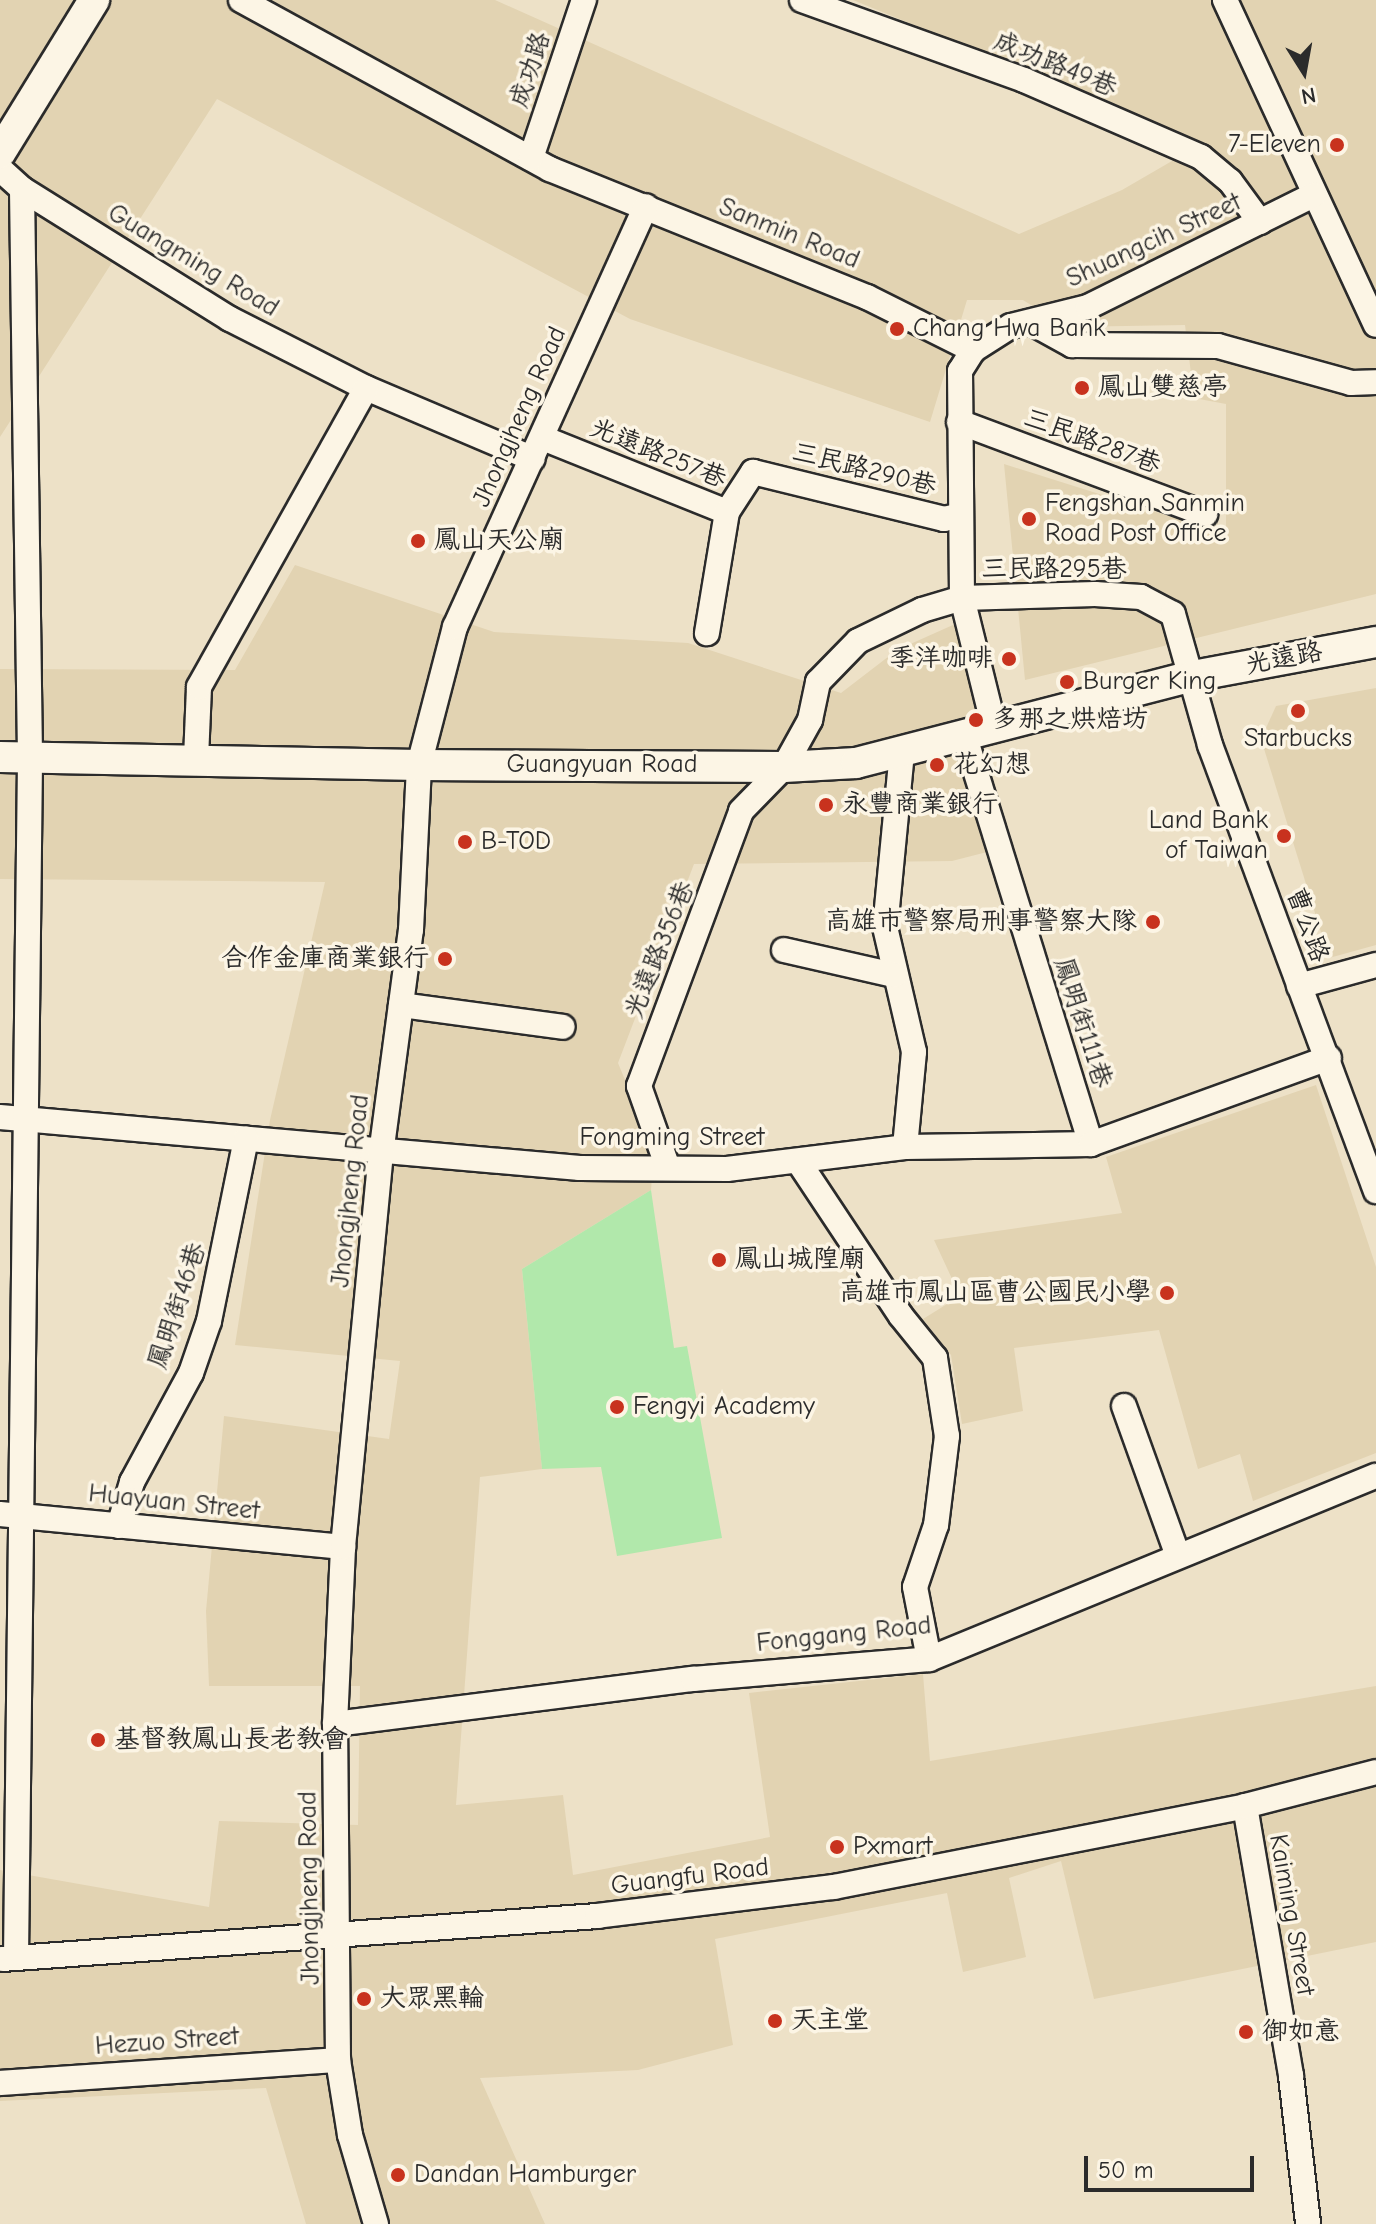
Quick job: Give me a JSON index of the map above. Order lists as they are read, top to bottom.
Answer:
{
  "streets": {
    "main road": ["光遠路", "Guangyuan Road"],
    "street": [
      "成功路49巷",
      "成功路",
      "Sanmin Road",
      "Shuangcih Street",
      "Guangming Road",
      "Jhongjheng Road",
      "三民路287巷",
      "光遠路257巷",
      "三民路290巷",
      "三民路295巷",
      "曹公路",
      "光遠路356巷",
      "鳳明街111巷",
      "Fongming Street",
      "鳳明街46巷",
      "Huayuan Street",
      "Fonggang Road",
      "Guangfu Road",
      "Kaiming Street",
      "Hezuo Street"
    ]
  },
  "crossings": [
    ["成功路49巷", "Shuangcih Street"],
    ["成功路", "Sanmin Road"],
    ["Sanmin Road", "Shuangcih Street"],
    ["Sanmin Road", "Jhongjheng Road"],
    ["Guangming Road", "Jhongjheng Road"],
    ["Guangming Road", "光遠路257巷"],
    ["Jhongjheng Road", "光遠路257巷"],
    ["Jhongjheng Road", "Guangyuan Road"],
    ["Jhongjheng Road", "Fongming Street"],
    ["Jhongjheng Road", "Huayuan Street"],
    ["Jhongjheng Road", "Fonggang Road"],
    ["Jhongjheng Road", "Guangfu Road"],
    ["Jhongjheng Road", "Hezuo Street"],
    ["光遠路257巷", "三民路290巷"],
    ["三民路295巷", "光遠路"],
    ["三民路295巷", "Guangyuan Road"],
    ["三民路295巷", "曹公路"],
    ["三民路295巷", "光遠路356巷"],
    ["光遠路", "Guangyuan Road"],
    ["光遠路", "曹公路"],
    ["Guangyuan Road", "曹公路"],
    ["Guangyuan Road", "光遠路356巷"],
    ["Guangyuan Road", "鳳明街111巷"],
    ["曹公路", "Fongming Street"],
    ["光遠路356巷", "Fongming Street"],
    ["鳳明街111巷", "Fongming Street"],
    ["Fongming Street", "鳳明街46巷"],
    ["鳳明街46巷", "Huayuan Street"],
    ["Guangfu Road", "Kaiming Street"]
  ],
  "places": [
    "7-Eleven",
    "Chang Hwa Bank",
    "鳳山雙慈亭",
    "Fengshan Sanmin Road Post Office",
    "鳳山天公廟",
    "季洋咖啡",
    "Burger King",
    "Starbucks",
    "多那之烘焙坊",
    "花幻想",
    "永豐商業銀行",
    "Land Bank of Taiwan",
    "B-TOD",
    "高雄市警察局刑事警察大隊",
    "合作金庫商業銀行",
    "鳳山城隍廟",
    "高雄市鳳山區曹公國民小學",
    "Fengyi Academy",
    "基督教鳳山長老教會",
    "Pxmart",
    "大眾黑輪",
    "天主堂",
    "御如意",
    "Dandan Hamburger"
  ],
  "scale_bar": "50 m",
  "north": "bottom"
}
